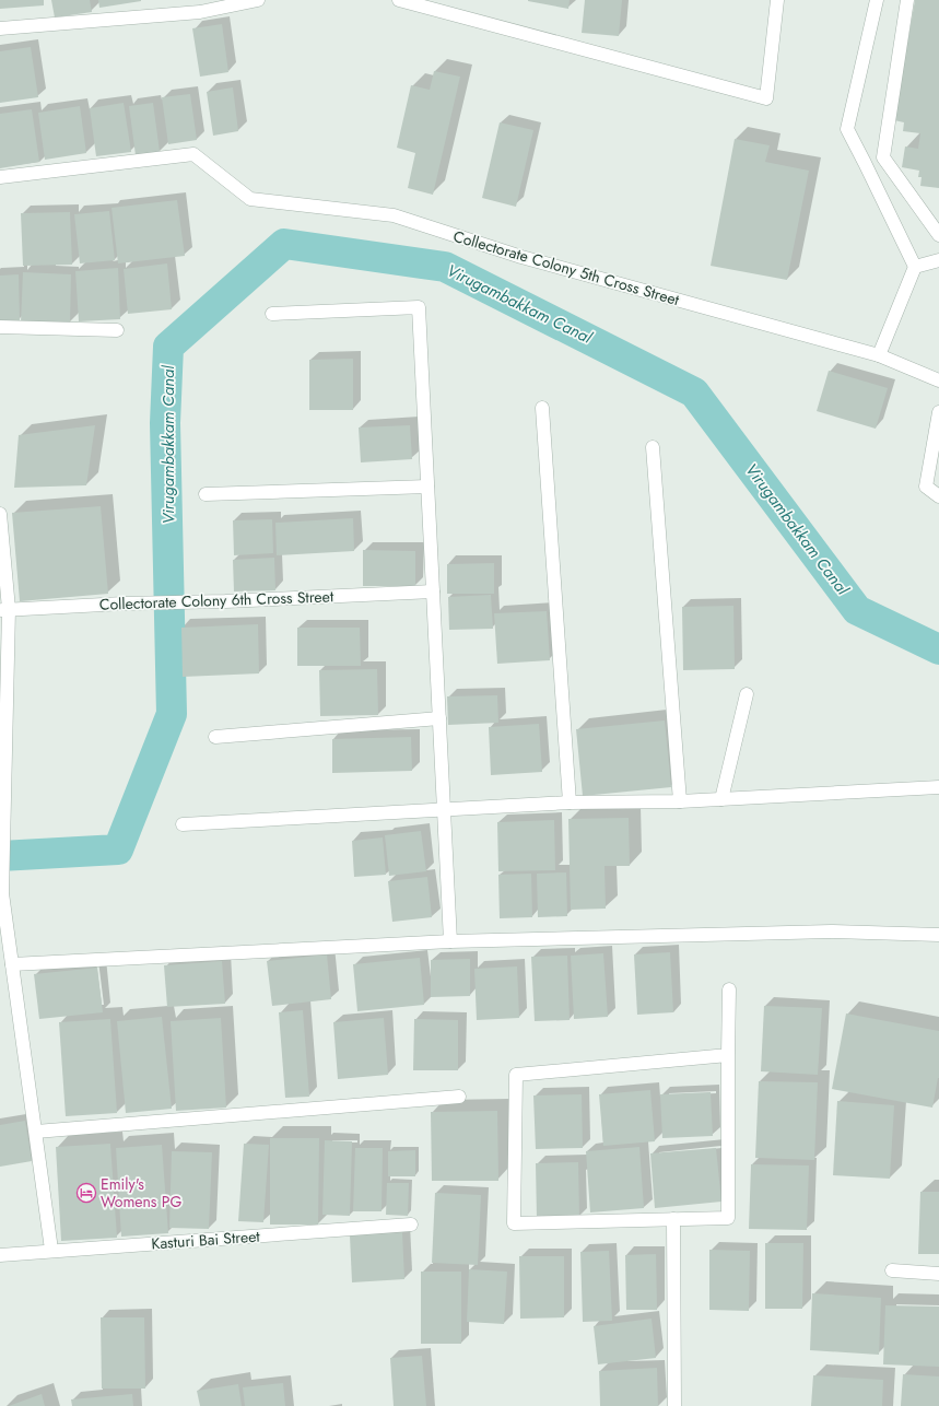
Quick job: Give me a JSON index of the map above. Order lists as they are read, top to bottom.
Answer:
{
  "streets": {
    "street": ["Collectorate Colony 5th Cross Street", "Collectorate Colony 6th Cross Street", "Kasturi Bai Street"]
  },
  "water": ["Virugambakkam Canal"],
  "places": {
    "hotel": ["Emily's Womens PG"]
  }
}
